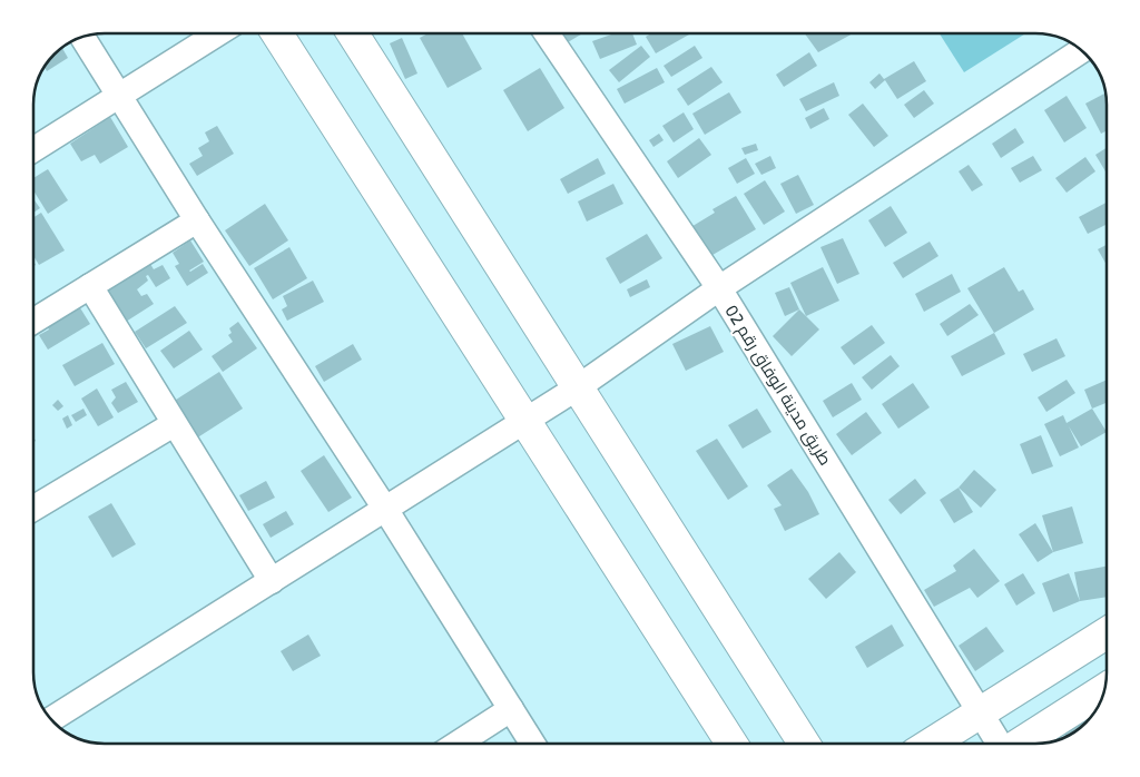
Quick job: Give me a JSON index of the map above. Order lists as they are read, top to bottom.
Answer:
{
  "streets": {
    "street": ["طريق مدينة الوفاق رقم 02"]
  }
}
